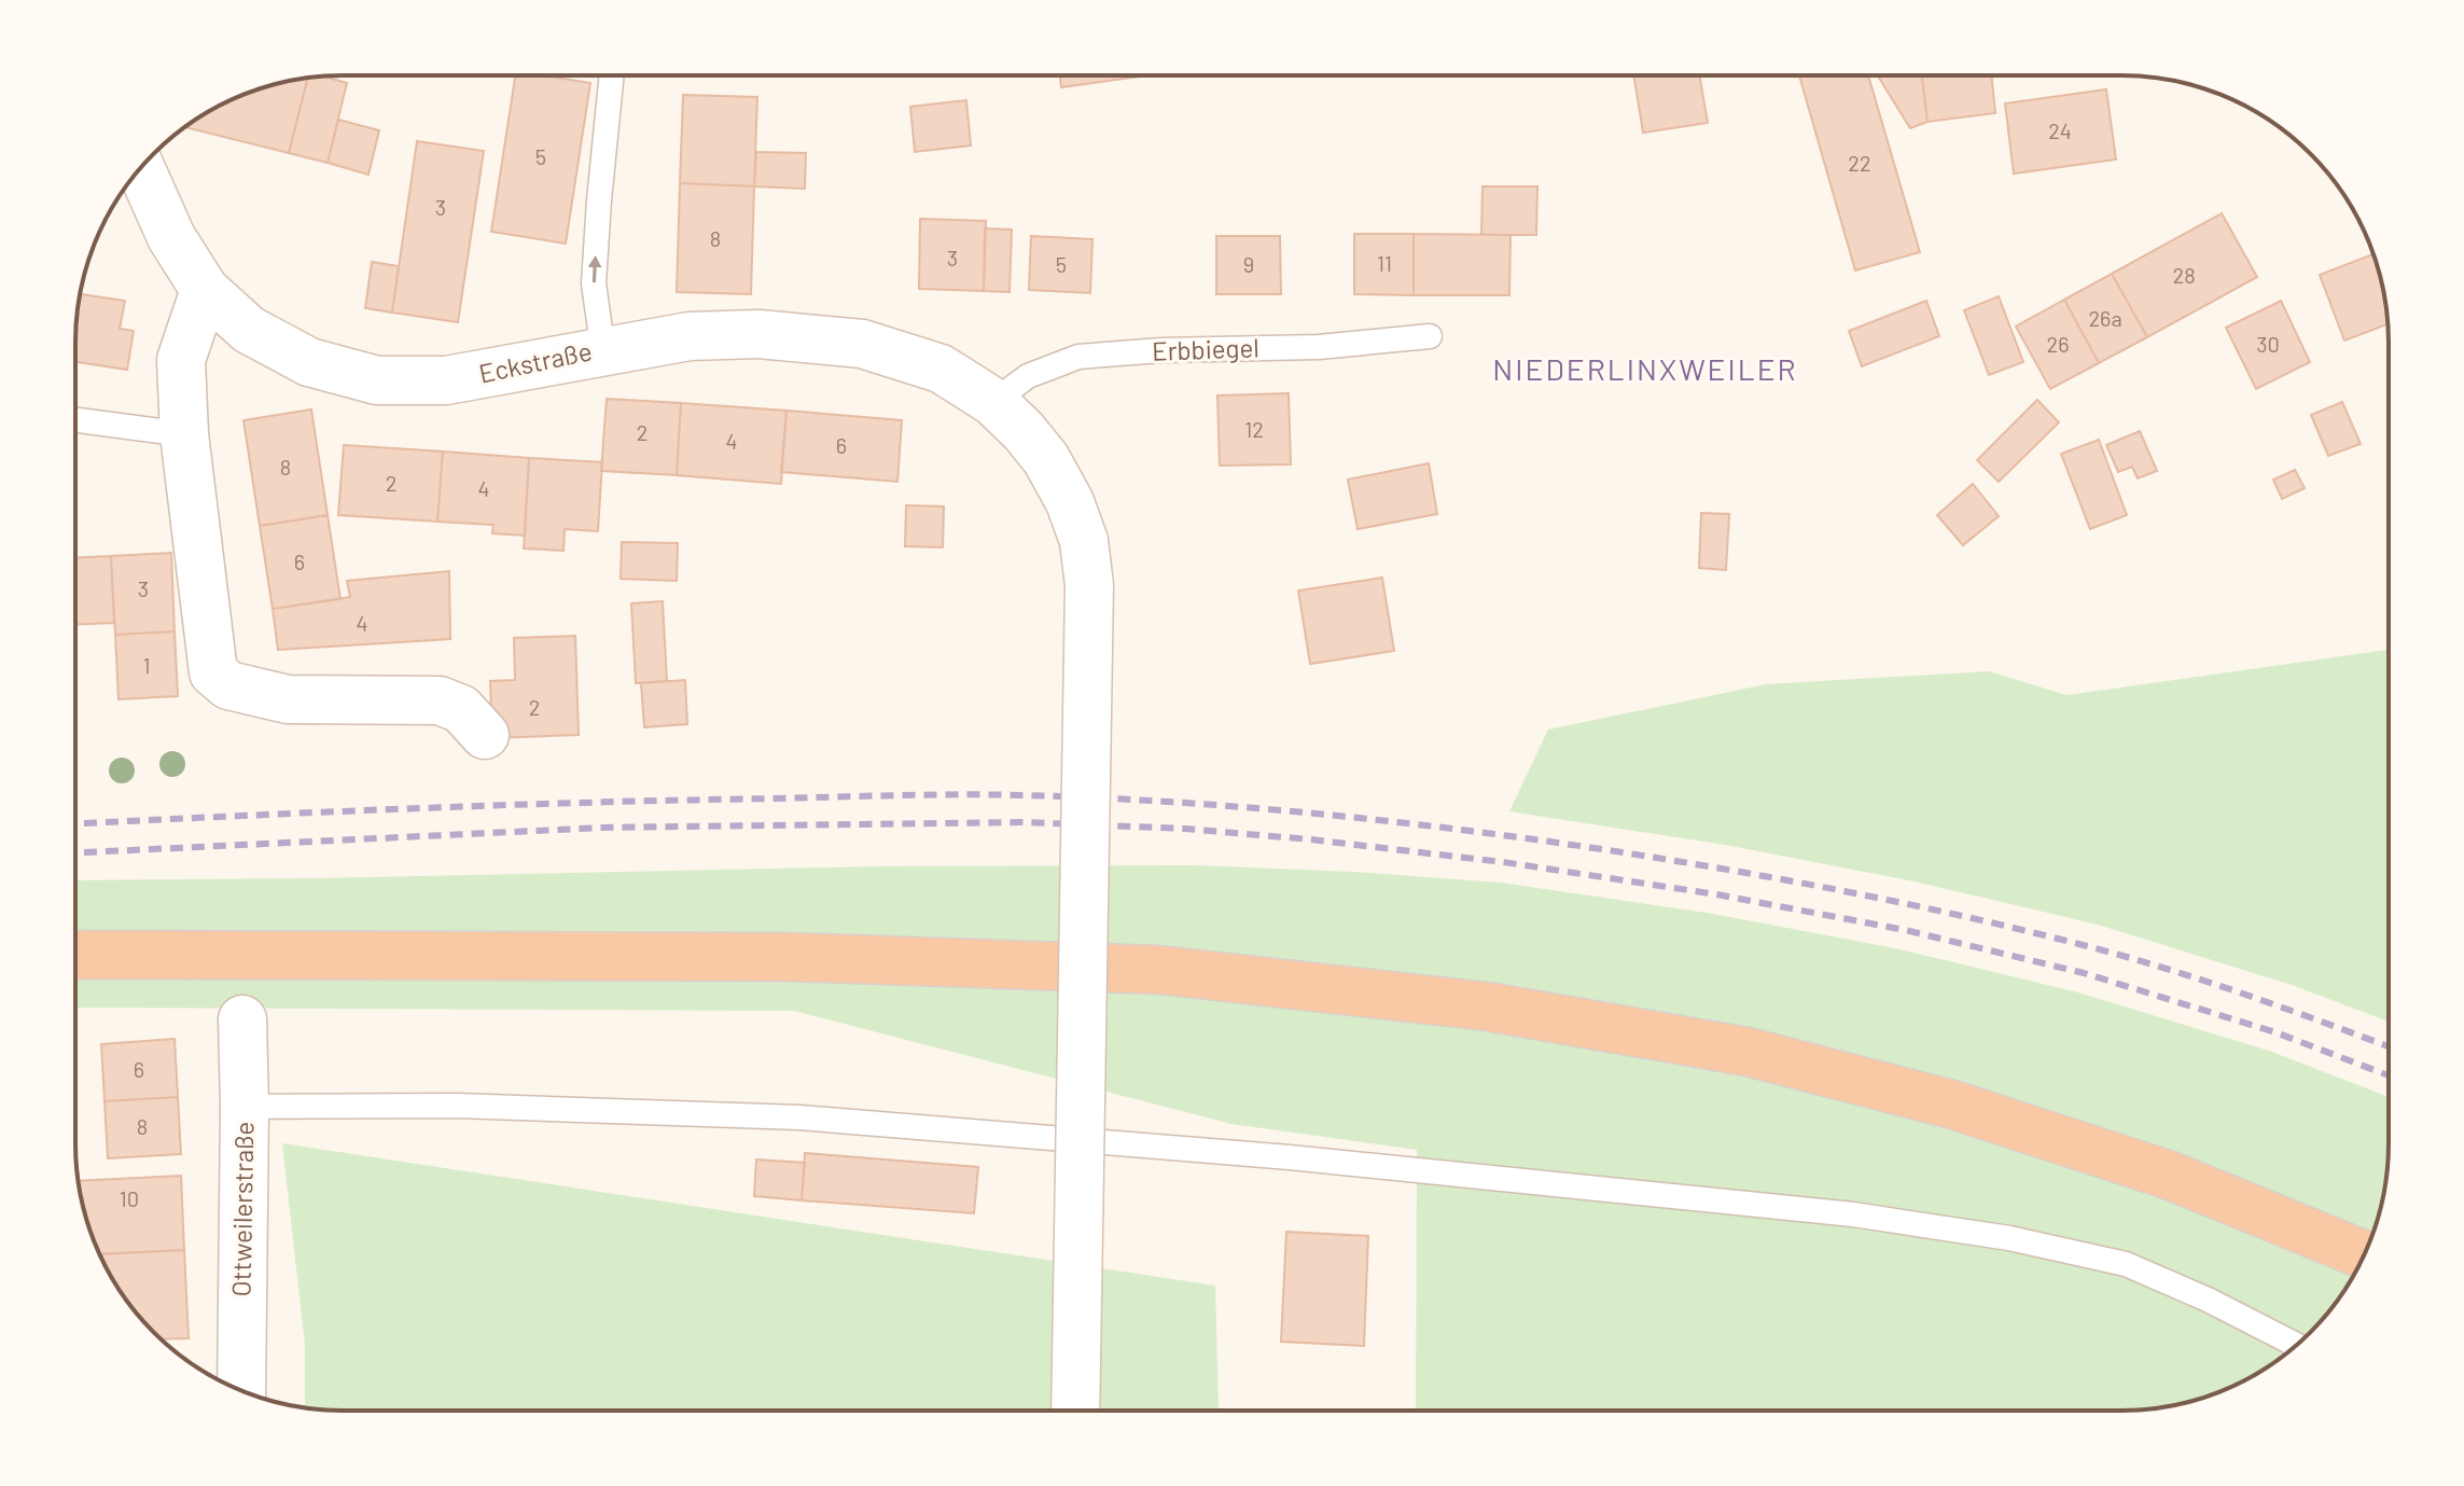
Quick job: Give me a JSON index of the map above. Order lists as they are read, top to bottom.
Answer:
{
  "streets": {
    "main road": ["Eckstraße", "Ottweilerstraße"],
    "lane": ["Erbbiegel"]
  },
  "districts": ["NIEDERLINXWEILER"],
  "house_numbers": [
    "24",
    "5",
    "22",
    "3",
    "8",
    "3",
    "11",
    "5",
    "9",
    "28",
    "26a",
    "26",
    "30",
    "12",
    "2",
    "4",
    "6",
    "8",
    "2",
    "4",
    "6",
    "3",
    "4",
    "1",
    "2",
    "6",
    "8",
    "10"
  ]
}
